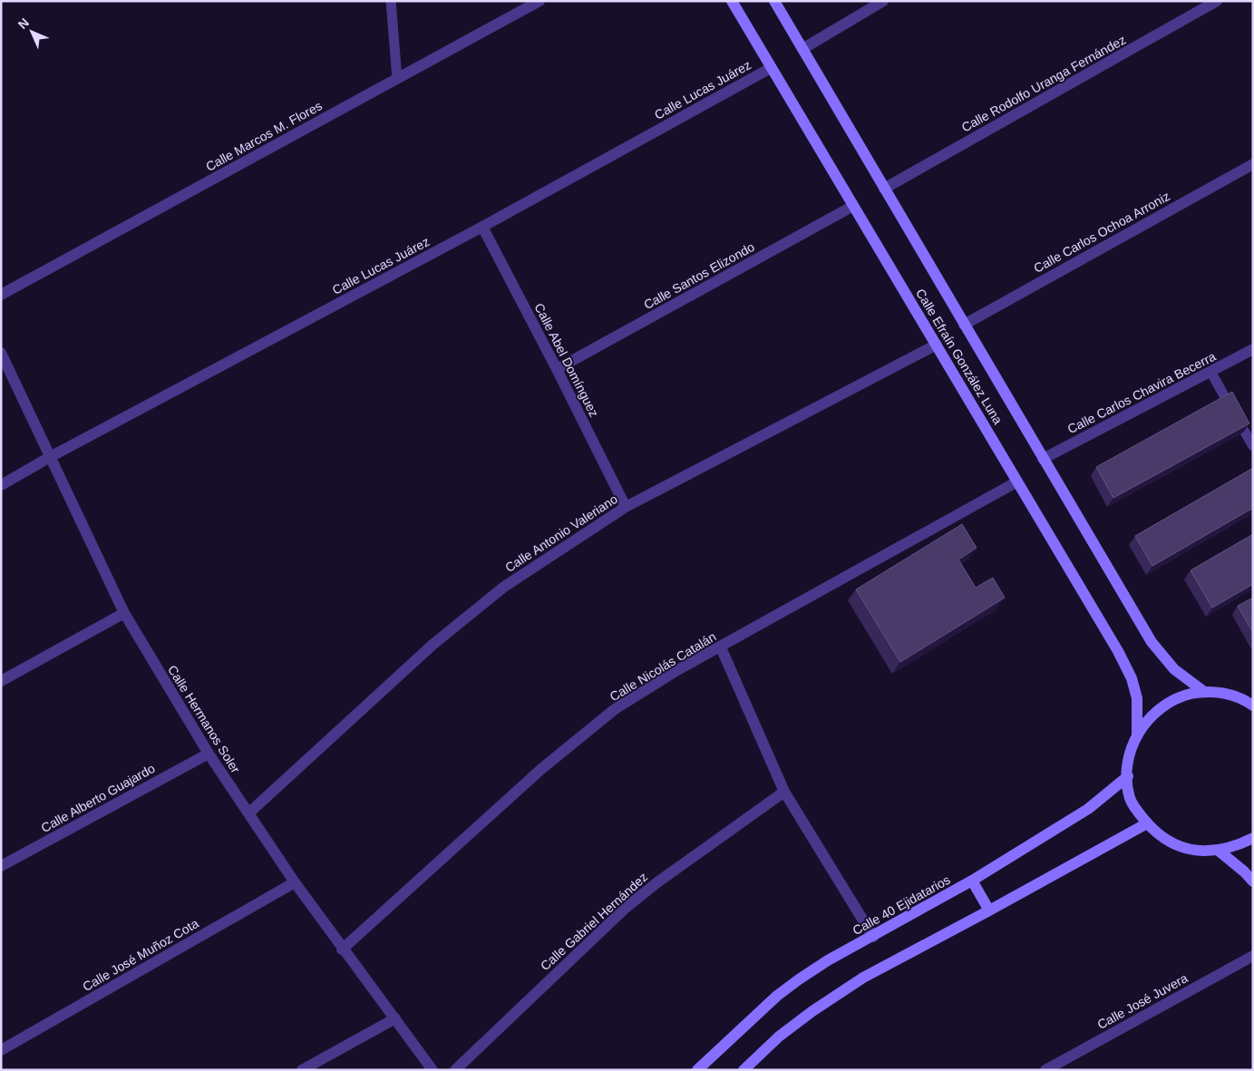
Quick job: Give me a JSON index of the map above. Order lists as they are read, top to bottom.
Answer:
{
  "streets": {
    "street": [
      "Calle Rodolfo Uranga Fernández",
      "Calle Lucas Juárez",
      "Calle Marcos M. Flores",
      "Calle Carlos Ochoa Arroniz",
      "Calle Santos Elizondo",
      "Calle Efraín González Luna",
      "Calle Abel Domínguez",
      "Calle Carlos Chavira Becerra",
      "Calle Antonio Valeriano",
      "Calle Nicolás Catalán",
      "Calle Hermanos Soler",
      "Calle Alberto Guajardo",
      "Calle 40 Ejidatarios",
      "Calle Gabriel Hernández",
      "Calle José Muñoz Cota",
      "Calle José Juvera"
    ]
  },
  "crossings": [
    ["Calle Rodolfo Uranga Fernández", "Calle Efraín González Luna"],
    ["Calle Lucas Juárez", "Calle Efraín González Luna"],
    ["Calle Lucas Juárez", "Calle Abel Domínguez"],
    ["Calle Lucas Juárez", "Calle Hermanos Soler"],
    ["Calle Carlos Ochoa Arroniz", "Calle Efraín González Luna"],
    ["Calle Santos Elizondo", "Calle Efraín González Luna"],
    ["Calle Santos Elizondo", "Calle Abel Domínguez"],
    ["Calle Efraín González Luna", "Calle Carlos Chavira Becerra"],
    ["Calle Efraín González Luna", "Calle Antonio Valeriano"],
    ["Calle Efraín González Luna", "Calle Nicolás Catalán"],
    ["Calle Abel Domínguez", "Calle Antonio Valeriano"],
    ["Calle Antonio Valeriano", "Calle Hermanos Soler"],
    ["Calle Nicolás Catalán", "Calle Hermanos Soler"],
    ["Calle Hermanos Soler", "Calle Alberto Guajardo"],
    ["Calle Hermanos Soler", "Calle José Muñoz Cota"]
  ],
  "north": "top left"
}
